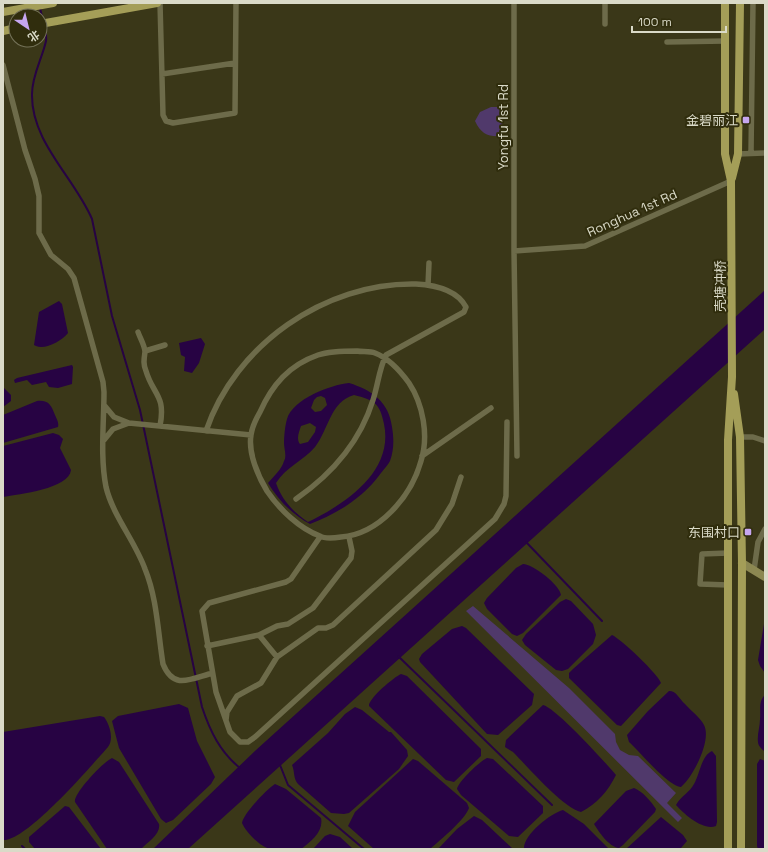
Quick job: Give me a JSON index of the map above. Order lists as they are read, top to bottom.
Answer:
{
  "streets": {
    "main road": ["壳塘冲桥"],
    "street": ["Yongfu 1st Rd", "Ronghua 1st Rd"]
  },
  "crossings": [
    ["Yongfu 1st Rd", "Ronghua 1st Rd"],
    ["Ronghua 1st Rd", "壳塘冲桥"]
  ],
  "places": {
    "transit": ["金碧丽江", "东围村口"]
  },
  "scale_bar": "100 m",
  "north": "bottom right"
}
